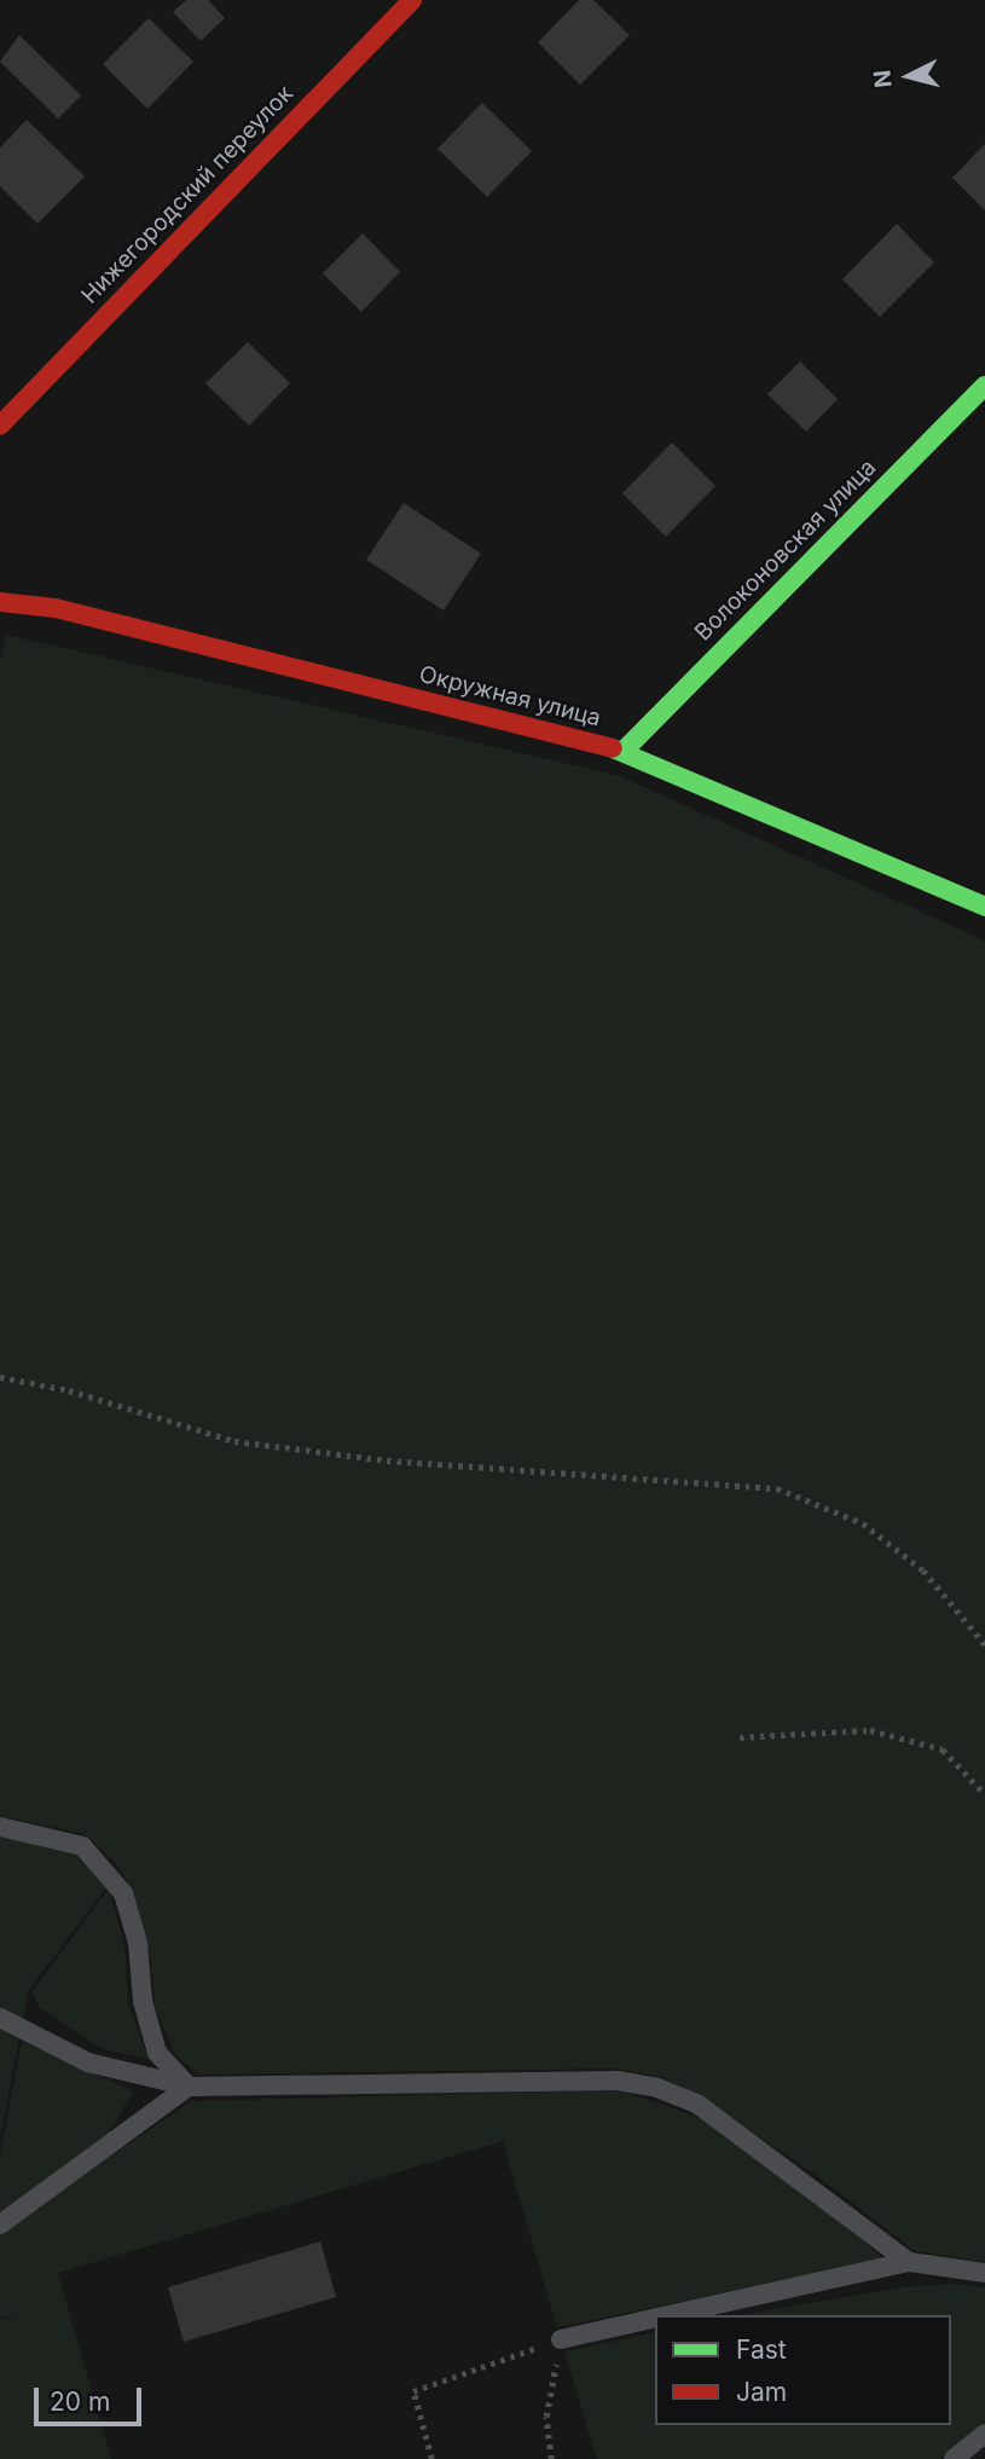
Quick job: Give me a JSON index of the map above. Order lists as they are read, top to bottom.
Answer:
{
  "streets": {
    "street": ["Нижегородский переулок", "Волоконовская улица", "Окружная улица"]
  },
  "crossings": [
    ["Волоконовская улица", "Окружная улица"]
  ],
  "legend": ["Fast", "Jam"],
  "scale_bar": "20 m",
  "north": "left"
}
